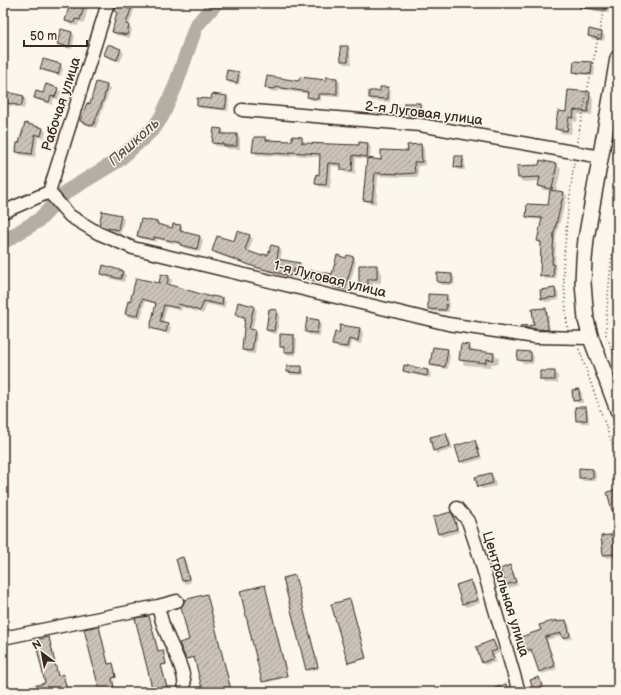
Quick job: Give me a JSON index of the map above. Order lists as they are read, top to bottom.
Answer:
{
  "streets": {
    "street": [
      "Рабочая улица",
      "2-я Луговая улица",
      "1-я Луговая улица",
      "Центральная улица"
    ]
  },
  "crossings": [
    ["Рабочая улица", "1-я Луговая улица"]
  ],
  "water": ["Пяшколь"],
  "scale_bar": "50 m",
  "north": "top left"
}
